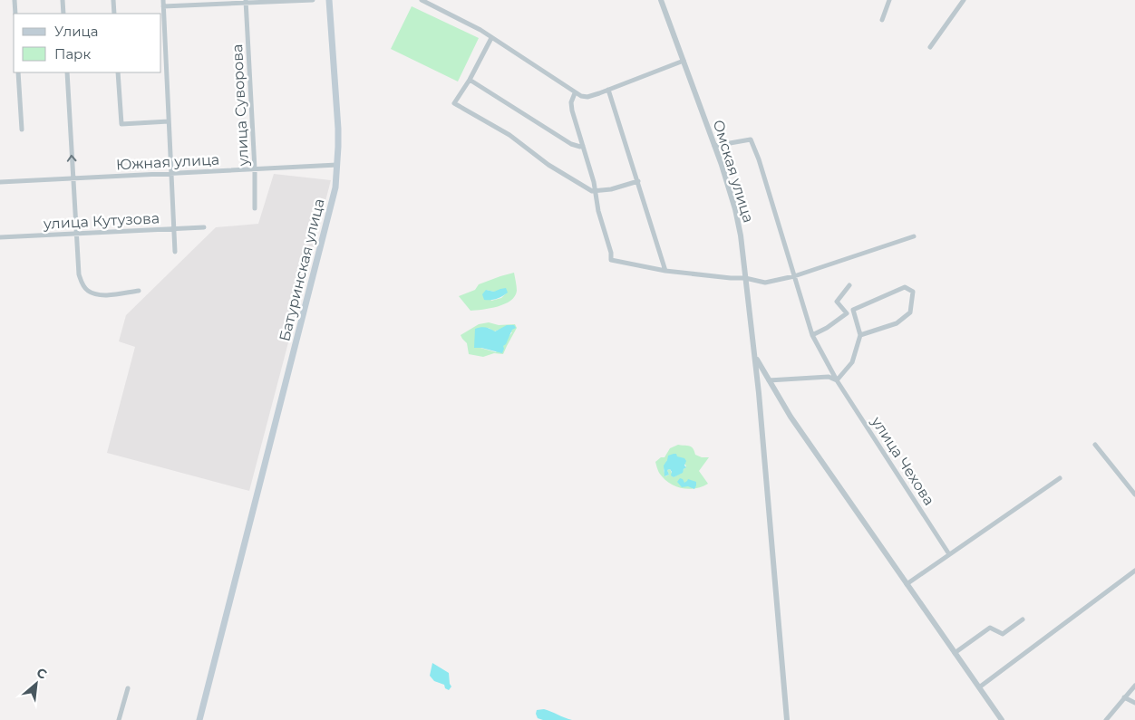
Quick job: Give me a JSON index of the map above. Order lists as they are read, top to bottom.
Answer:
{
  "streets": {
    "main road": ["Батуринская улица"],
    "street": [
      "улица Суворова",
      "Южная улица",
      "Омская улица",
      "улица Кутузова",
      "улица Чехова"
    ]
  },
  "crossings": [
    ["улица Суворова", "Южная улица"],
    ["Южная улица", "Батуринская улица"],
    ["Омская улица", "улица Чехова"]
  ],
  "legend": ["Улица", "Парк"],
  "north": "top right"
}
